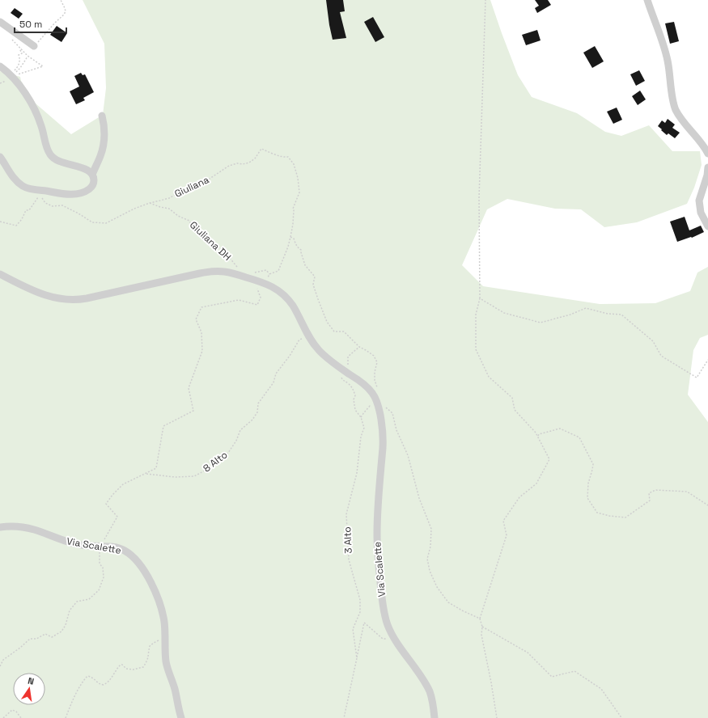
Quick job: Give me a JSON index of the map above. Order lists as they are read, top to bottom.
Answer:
{
  "streets": {
    "street": ["Via Scalette"],
    "path": [
      "Giuliana",
      "Giuliana DH",
      "8 Alto",
      "3 Alto"
    ]
  },
  "crossings": [
    ["Giuliana", "Giuliana DH"],
    ["8 Alto", "Via Scalette"],
    ["3 Alto", "Via Scalette"]
  ],
  "scale_bar": "50 m",
  "north": "top"
}
